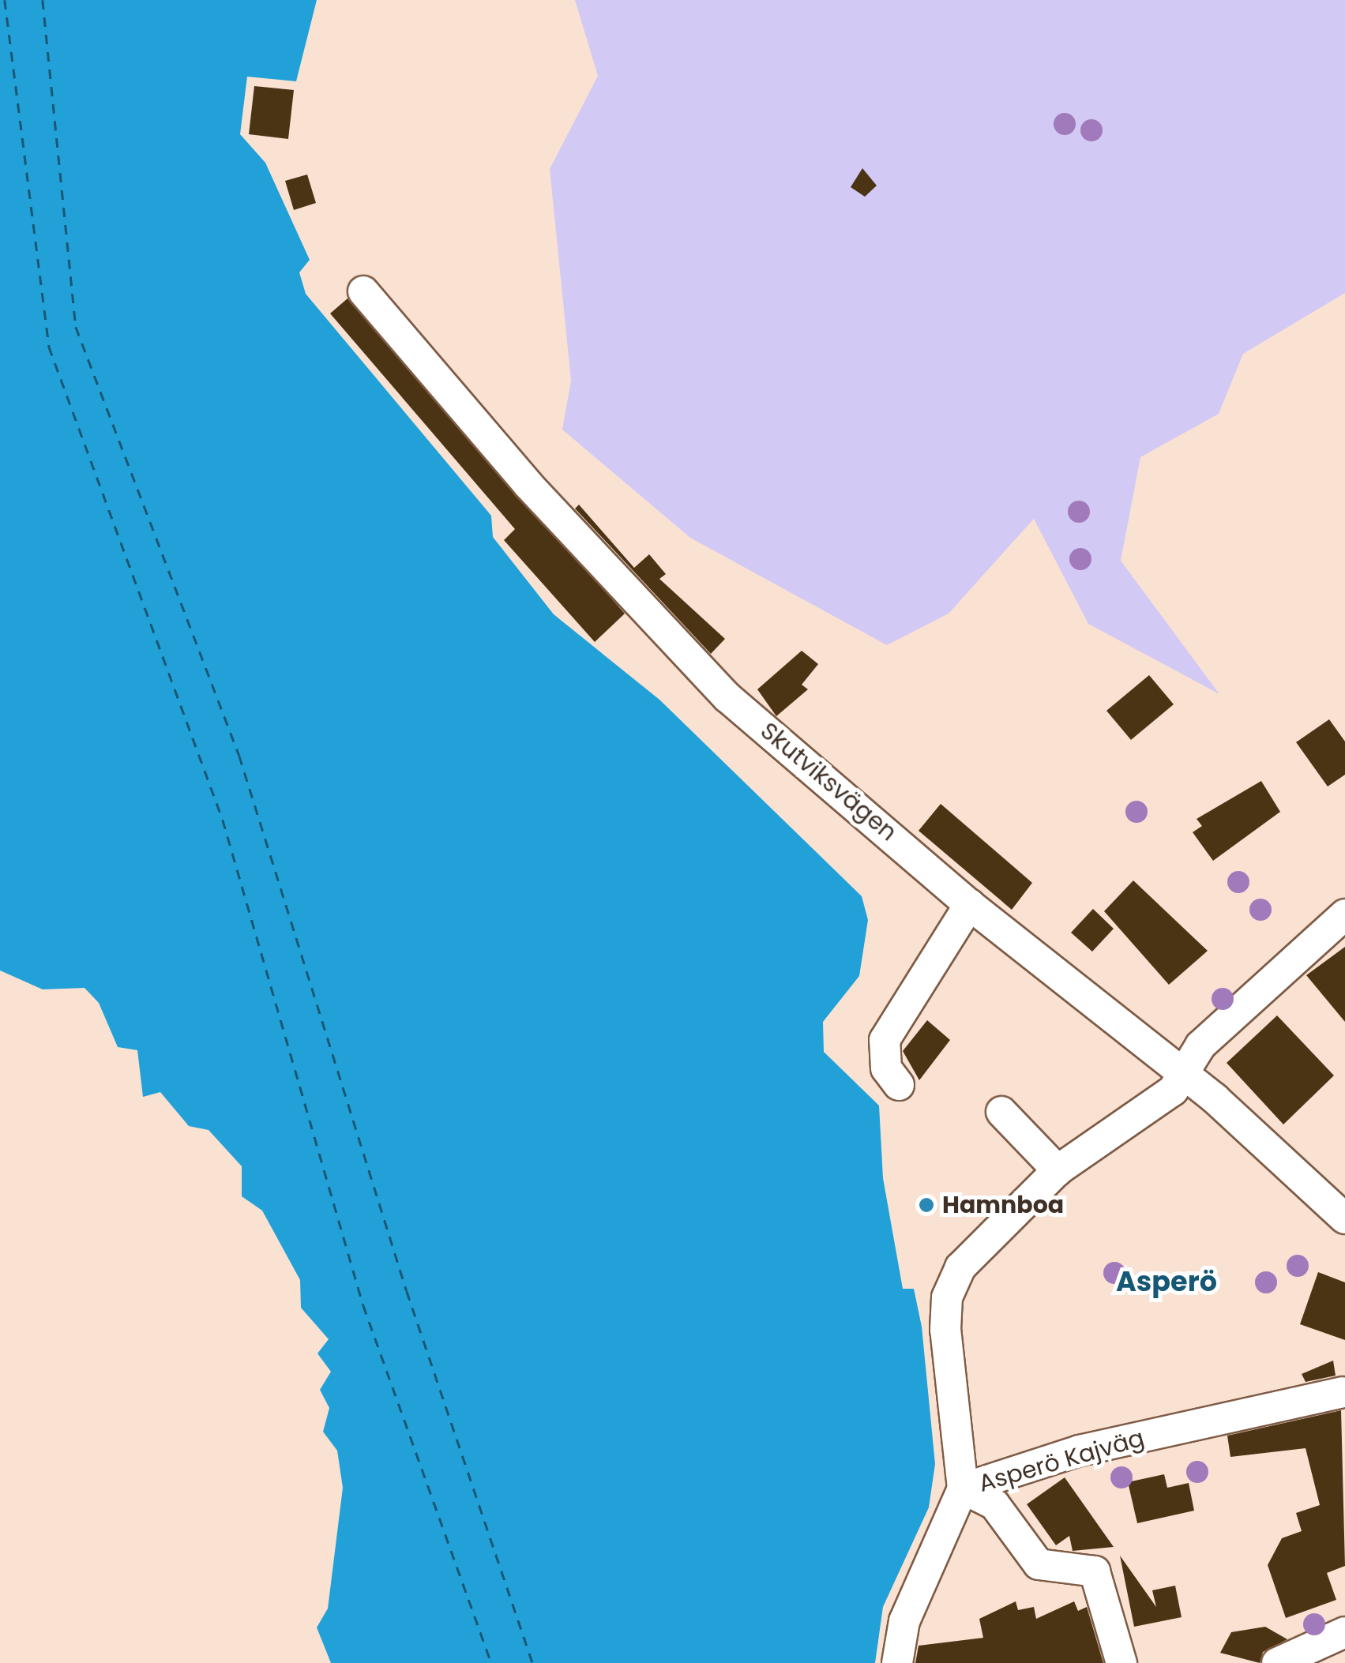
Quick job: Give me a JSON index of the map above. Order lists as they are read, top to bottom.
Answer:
{
  "streets": {
    "street": ["Skutviksvägen", "Asperö Kajväg"]
  },
  "districts": ["Asperö"],
  "places": ["Hamnboa"]
}
